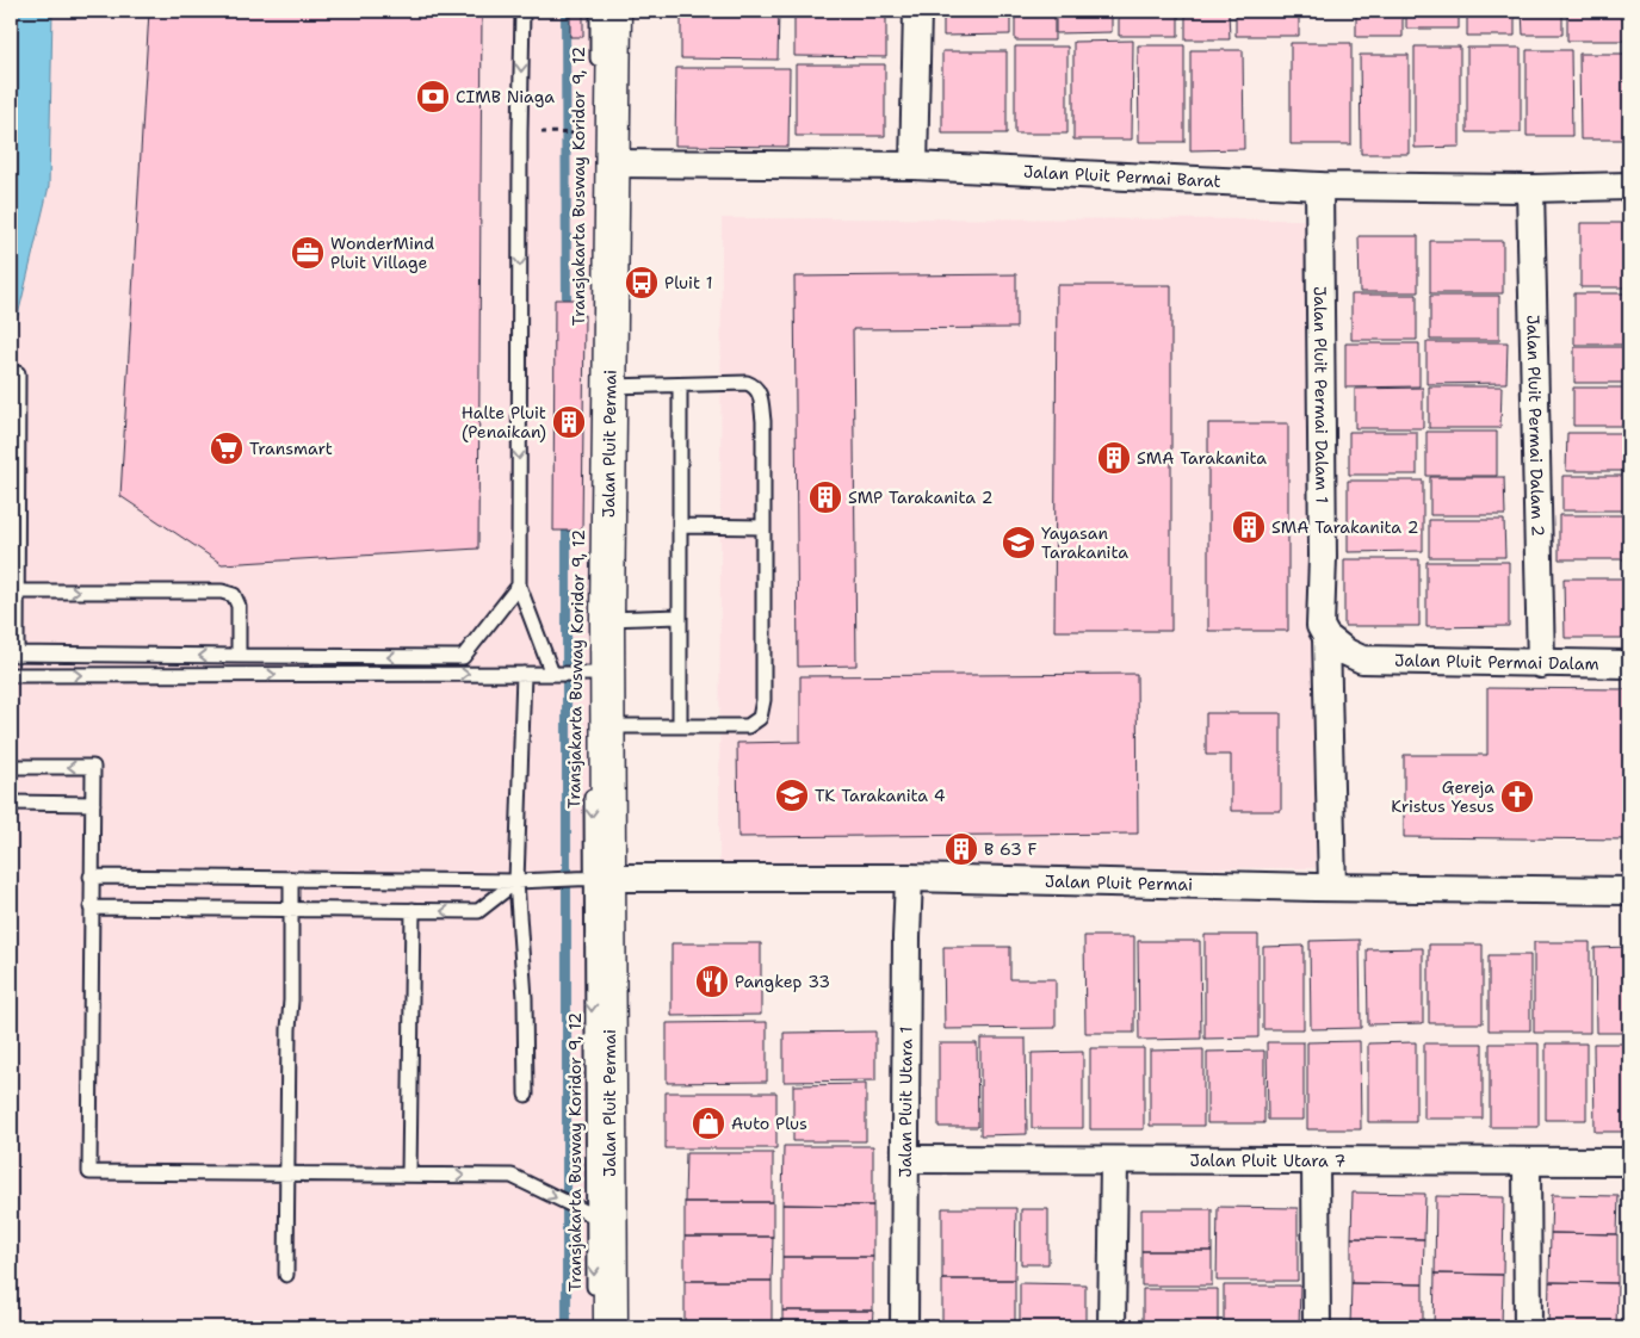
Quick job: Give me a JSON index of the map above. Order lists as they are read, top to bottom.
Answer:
{
  "streets": {
    "street": [
      "Jalan Pluit Permai Barat",
      "Jalan Pluit Permai Dalam 1",
      "Jalan Pluit Permai Dalam 2",
      "Jalan Pluit Permai",
      "Jalan Pluit Permai Dalam",
      "Jalan Pluit Utara 1",
      "Jalan Pluit Utara 7"
    ],
    "lane": ["Transjakarta Busway Koridor 9, 12"]
  },
  "crossings": [
    ["Jalan Pluit Permai Barat", "Jalan Pluit Permai Dalam 1"],
    ["Jalan Pluit Permai Barat", "Jalan Pluit Permai Dalam 2"],
    ["Jalan Pluit Permai Barat", "Jalan Pluit Permai"],
    ["Transjakarta Busway Koridor 9, 12", "Jalan Pluit Permai"],
    ["Jalan Pluit Permai Dalam 1", "Jalan Pluit Permai"],
    ["Jalan Pluit Permai Dalam 1", "Jalan Pluit Permai Dalam"],
    ["Jalan Pluit Permai Dalam 2", "Jalan Pluit Permai Dalam"],
    ["Jalan Pluit Permai", "Jalan Pluit Utara 1"],
    ["Jalan Pluit Utara 1", "Jalan Pluit Utara 7"]
  ],
  "places": {
    "bank": ["CIMB Niaga"],
    "office": ["WonderMind Pluit Village"],
    "bus stop": ["Pluit 1"],
    "building": [
      "Halte Pluit (Penaikan)",
      "SMA Tarakanita",
      "SMP Tarakanita 2",
      "SMA Tarakanita 2",
      "B 63 F"
    ],
    "supermarket": ["Transmart"],
    "school or university": ["Yayasan Tarakanita", "TK Tarakanita 4"],
    "church": ["Gereja Kristus Yesus"],
    "restaurant": ["Pangkep 33"],
    "shop": ["Auto Plus"]
  }
}
